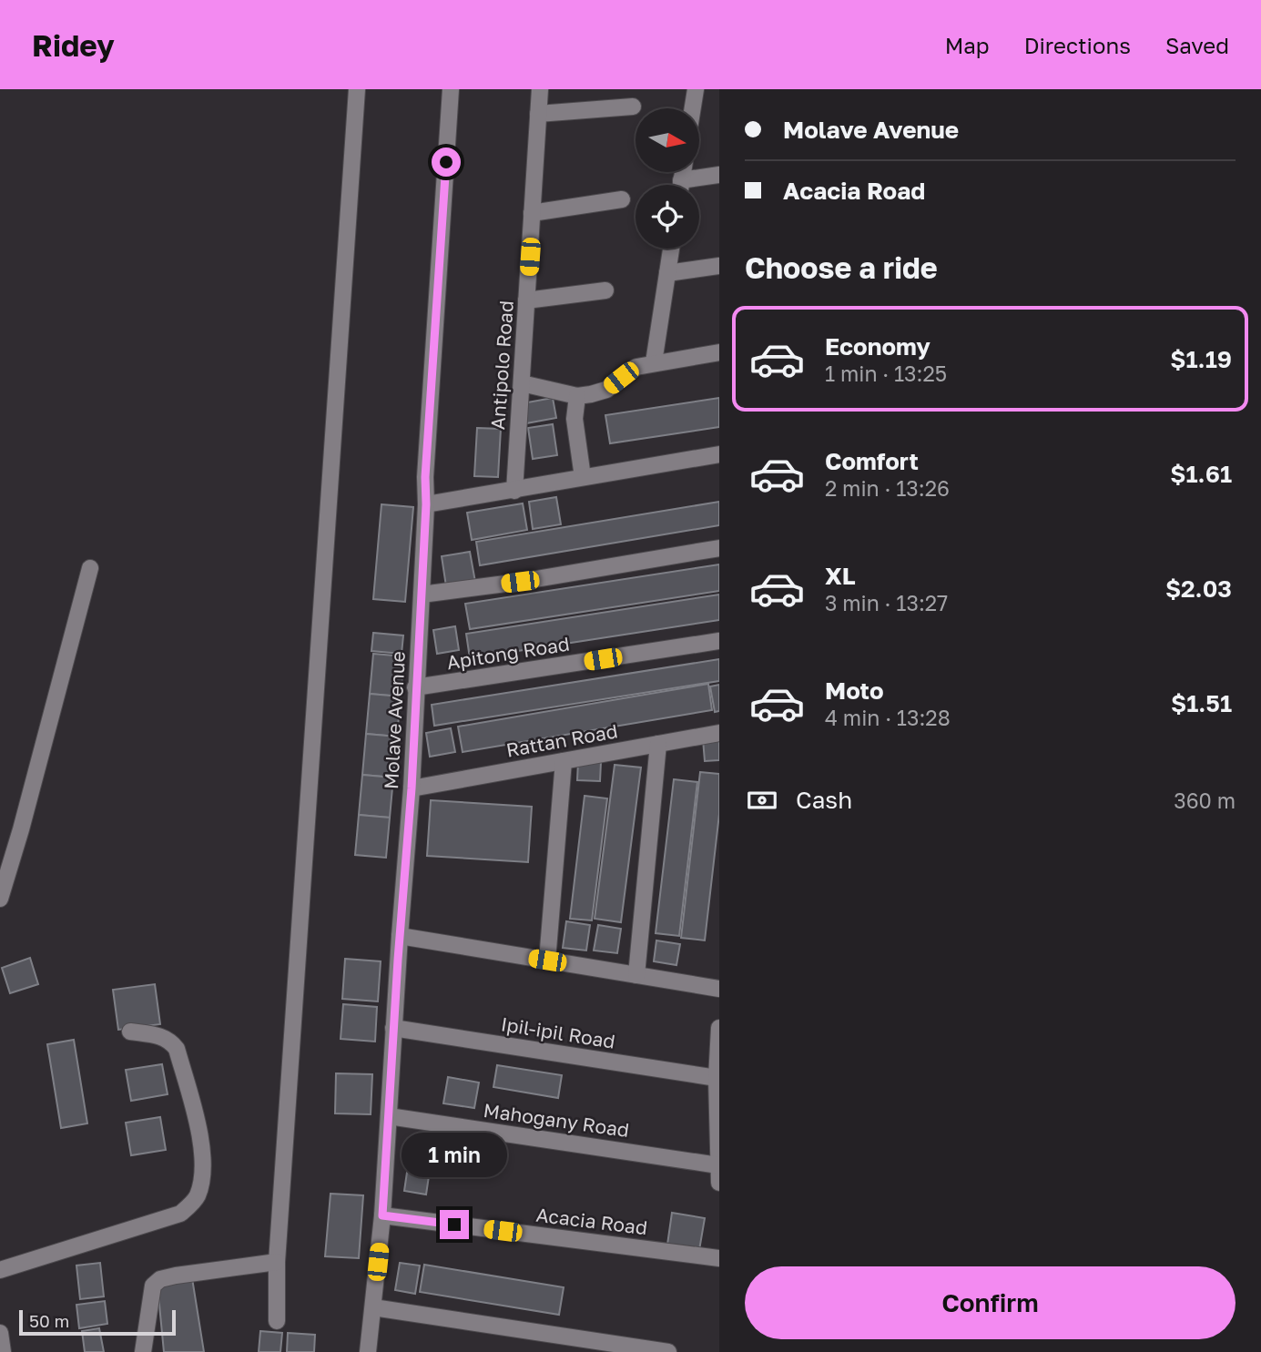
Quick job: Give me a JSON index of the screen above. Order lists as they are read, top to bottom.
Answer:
{
  "streets": {
    "street": [
      "Antipolo Road",
      "Apitong Road",
      "Molave Avenue",
      "Rattan Road",
      "Ipil-ipil Road",
      "Mahogany Road",
      "Acacia Road"
    ]
  },
  "crossings": [
    ["Apitong Road", "Molave Avenue"],
    ["Molave Avenue", "Rattan Road"],
    ["Molave Avenue", "Ipil-ipil Road"],
    ["Molave Avenue", "Mahogany Road"],
    ["Molave Avenue", "Acacia Road"]
  ],
  "scale_bar": "50 m",
  "north": "right",
  "page": {
    "header": "Ridey",
    "nav": ["Map", "Directions", "Saved"],
    "banner": ["Molave Avenue", "Acacia Road"],
    "heading": "Choose a ride",
    "list": [
      {
        "name": "Economy",
        "note": "1 min · 13:25",
        "value": "$1.19"
      },
      {
        "name": "Comfort",
        "note": "2 min · 13:26",
        "value": "$1.61"
      },
      {
        "name": "XL",
        "note": "3 min · 13:27",
        "value": "$2.03"
      },
      {
        "name": "Moto",
        "note": "4 min · 13:28",
        "value": "$1.51"
      }
    ],
    "pay": ["Cash", "360 m"],
    "bubble": "1 min",
    "buttons": "Confirm",
    "scale": "50 m"
  }
}
